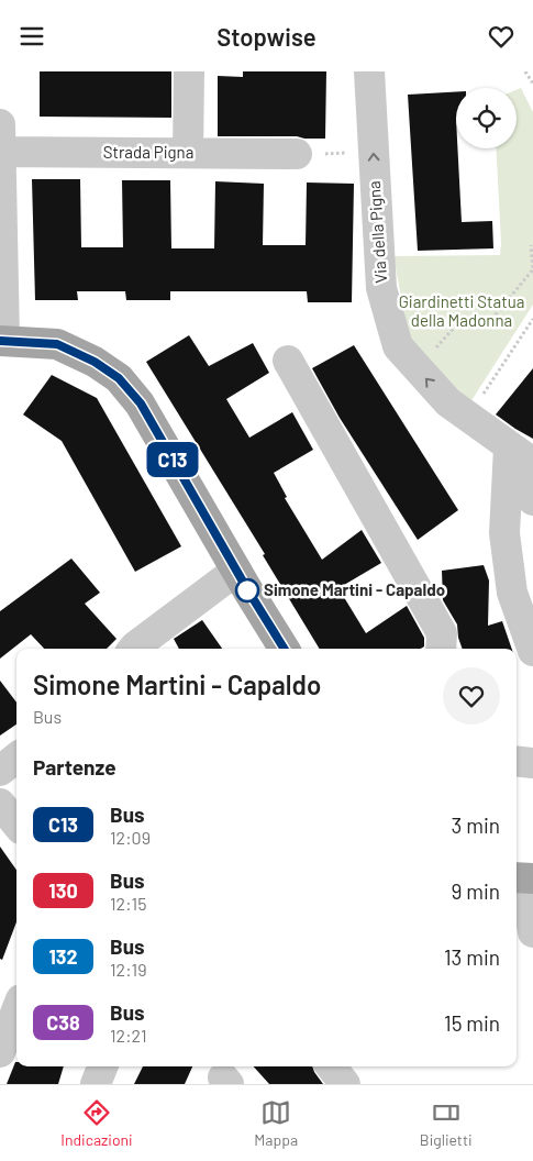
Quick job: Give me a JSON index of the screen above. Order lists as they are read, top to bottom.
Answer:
{
  "streets": {
    "street": ["Strada Pigna", "Via della Pigna"]
  },
  "parks": ["Giardinetti Statua della Madonna"],
  "places": ["Simone Martini - Capaldo"],
  "lines": ["bus line C13"],
  "page": {
    "header": "Stopwise",
    "on_map": "C13",
    "heading": [
      ["Simone Martini - Capaldo", "Bus"],
      "Partenze"
    ],
    "list": [
      {
        "mark": "C13",
        "name": "Bus",
        "note": "12:09",
        "value": "3 min"
      },
      {
        "mark": "130",
        "name": "Bus",
        "note": "12:15",
        "value": "9 min"
      },
      {
        "mark": "132",
        "name": "Bus",
        "note": "12:19",
        "value": "13 min"
      },
      {
        "mark": "C38",
        "name": "Bus",
        "note": "12:21",
        "value": "15 min"
      }
    ],
    "tabs": ["Indicazioni", "Mappa", "Biglietti"]
  }
}
